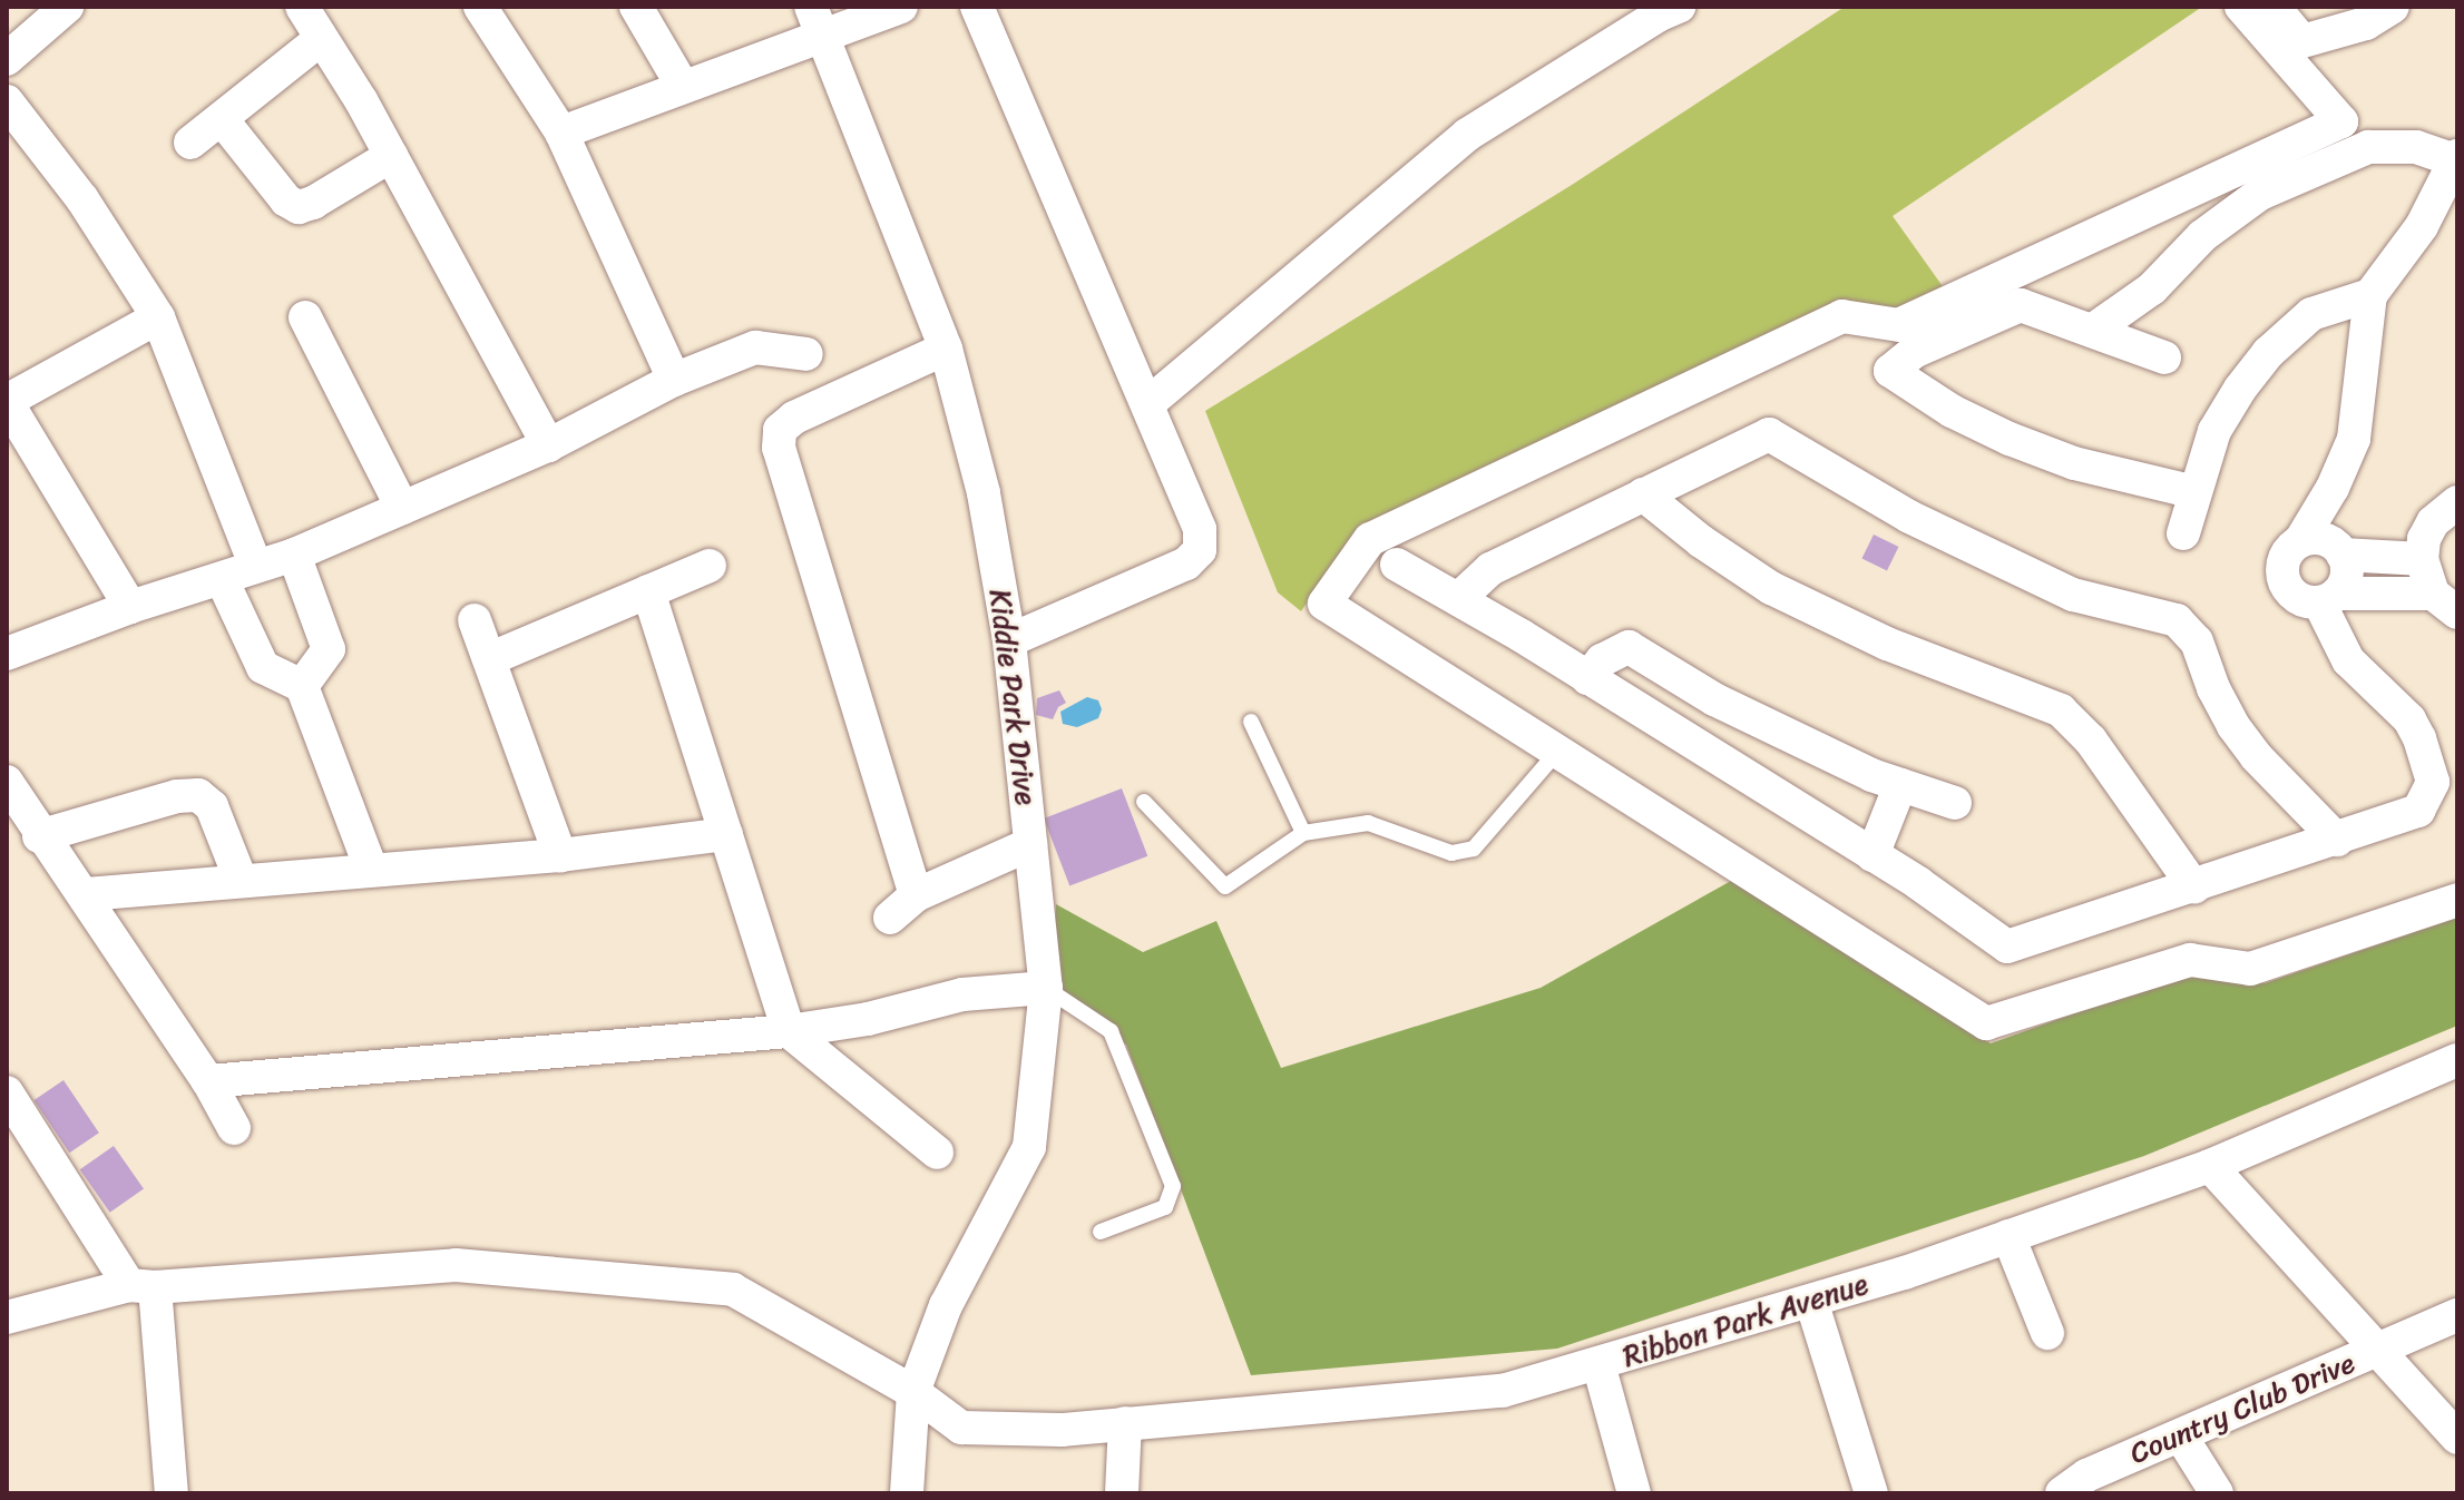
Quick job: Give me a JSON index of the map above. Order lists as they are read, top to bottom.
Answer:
{
  "streets": {
    "street": ["Kiddie Park Drive", "Ribbon Park Avenue", "Country Club Drive"]
  },
  "crossings": [
    ["Kiddie Park Drive", "Ribbon Park Avenue"]
  ]
}
